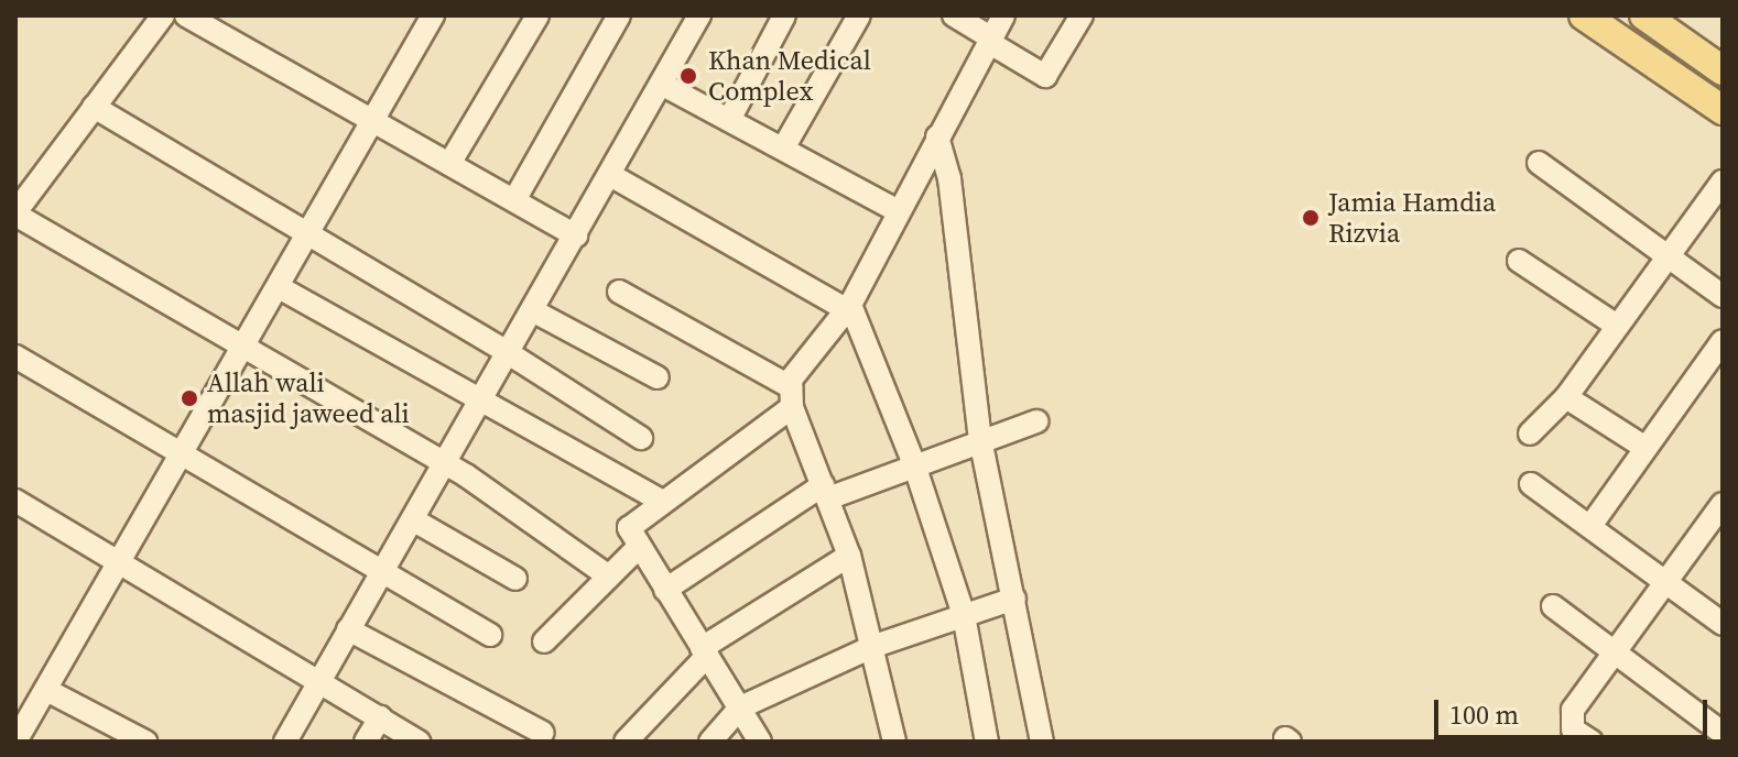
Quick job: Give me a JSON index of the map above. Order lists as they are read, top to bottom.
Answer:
{
  "places": ["Khan Medical Complex", "Jamia Hamdia Rizvia", "Allah wali masjid jaweed ali"],
  "scale_bar": "100 m"
}
